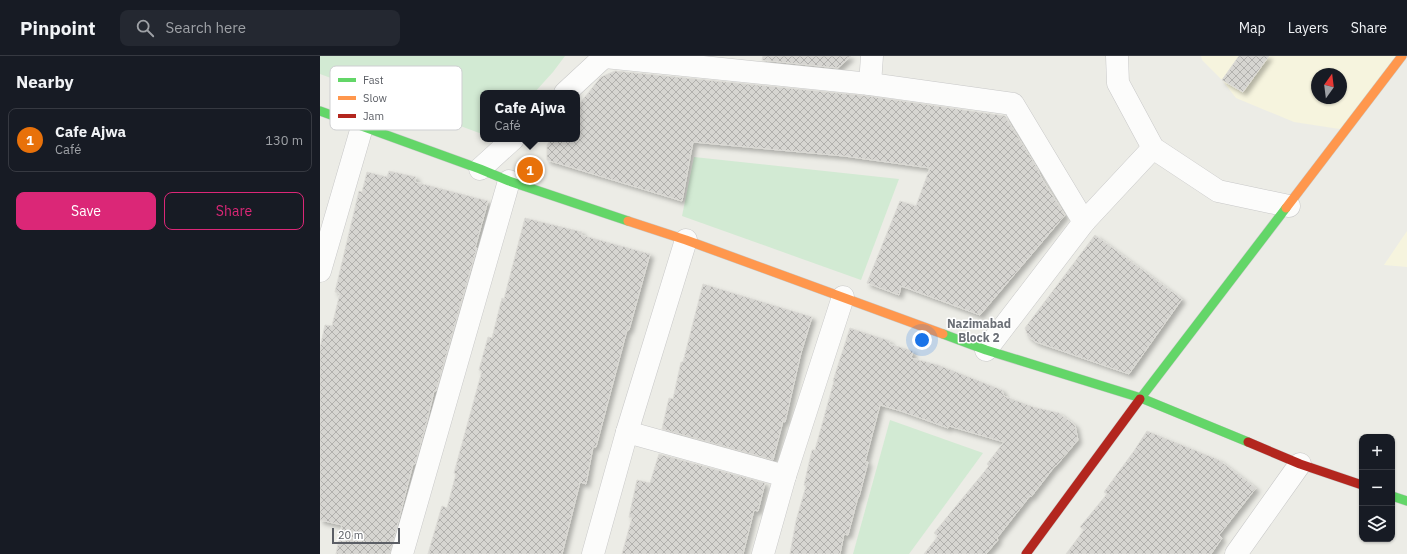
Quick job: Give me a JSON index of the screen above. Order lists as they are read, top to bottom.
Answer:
{
  "districts": ["Nazimabad Block 2"],
  "legend": ["Fast", "Slow", "Jam"],
  "scale_bar": "20 m",
  "north": "top",
  "page": {
    "header": "Pinpoint",
    "search": "Search here",
    "nav": ["Map", "Layers", "Share"],
    "heading": "Nearby",
    "popup": ["Cafe Ajwa", "Café"],
    "list": [
      {
        "mark": "1",
        "name": "Cafe Ajwa",
        "note": "Café",
        "value": "130 m"
      }
    ],
    "pins": "1",
    "buttons": ["Save", "Share"],
    "map_buttons": ["+", "−"],
    "scale": "20 m"
  }
}
